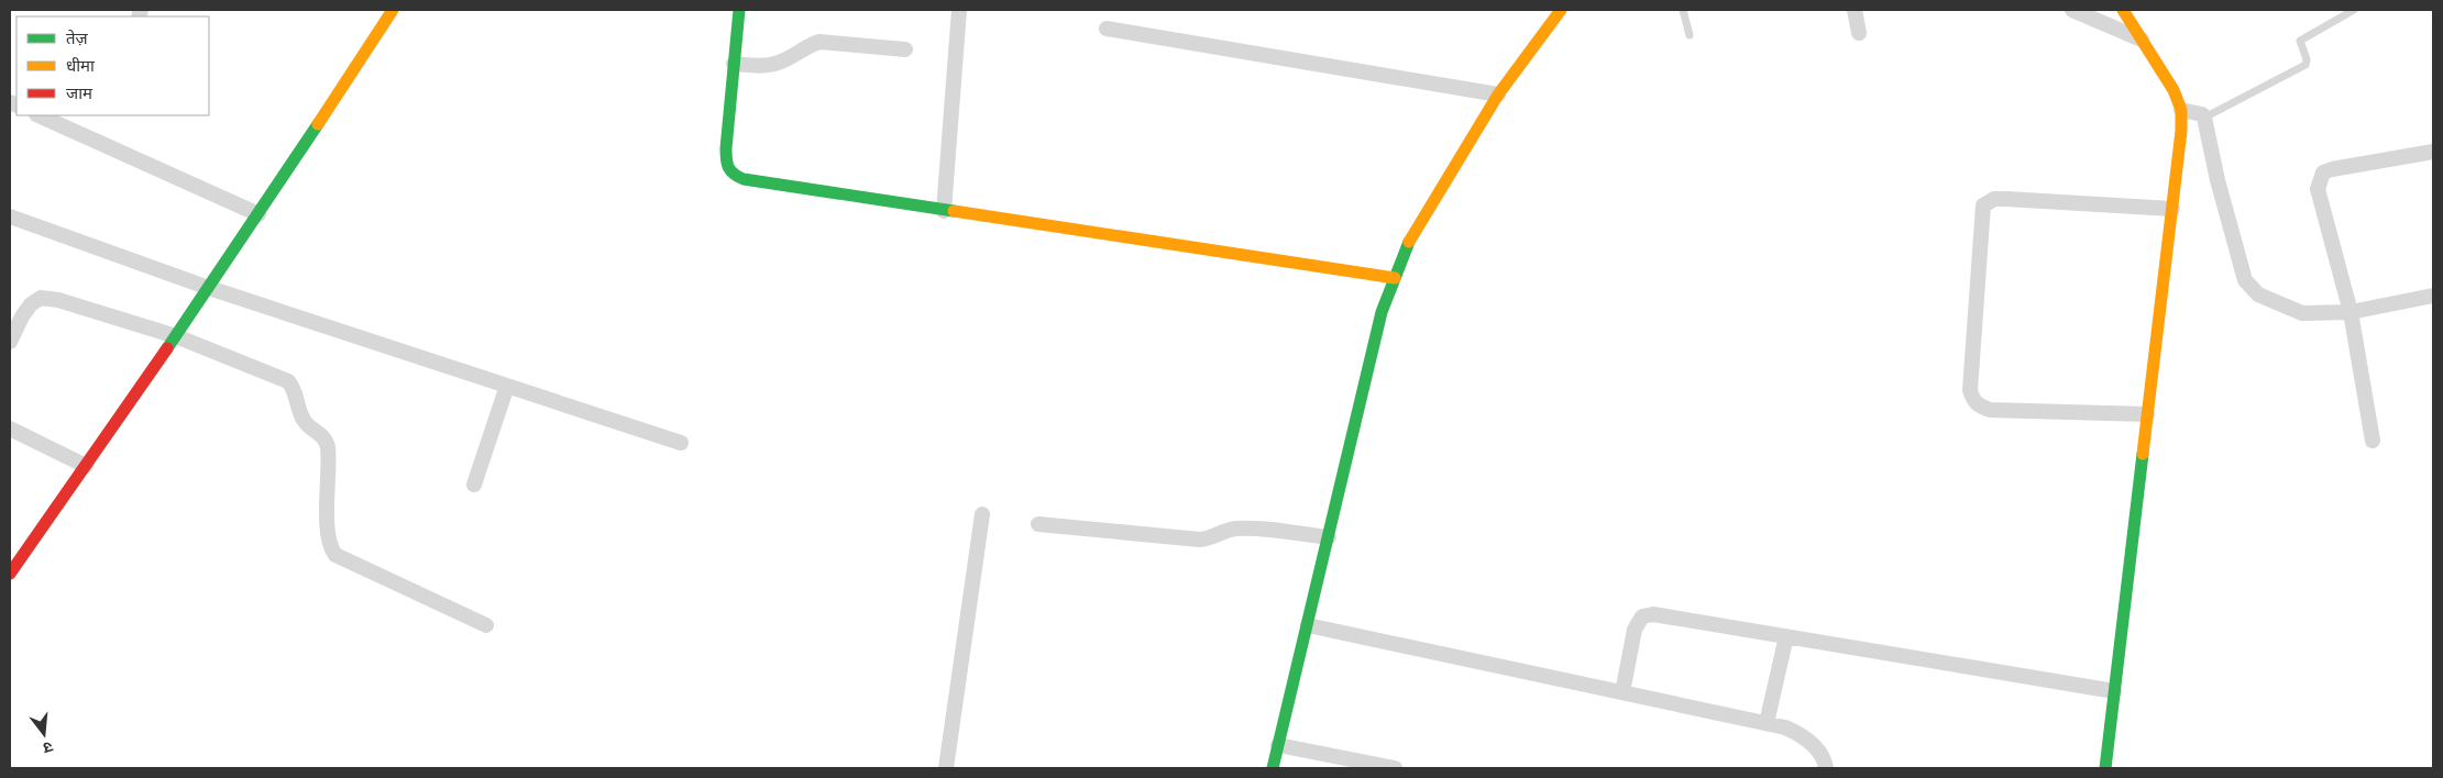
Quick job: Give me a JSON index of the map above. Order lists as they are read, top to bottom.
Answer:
{
  "legend": ["तेज़", "धीमा", "जाम"],
  "north": "bottom"
}
